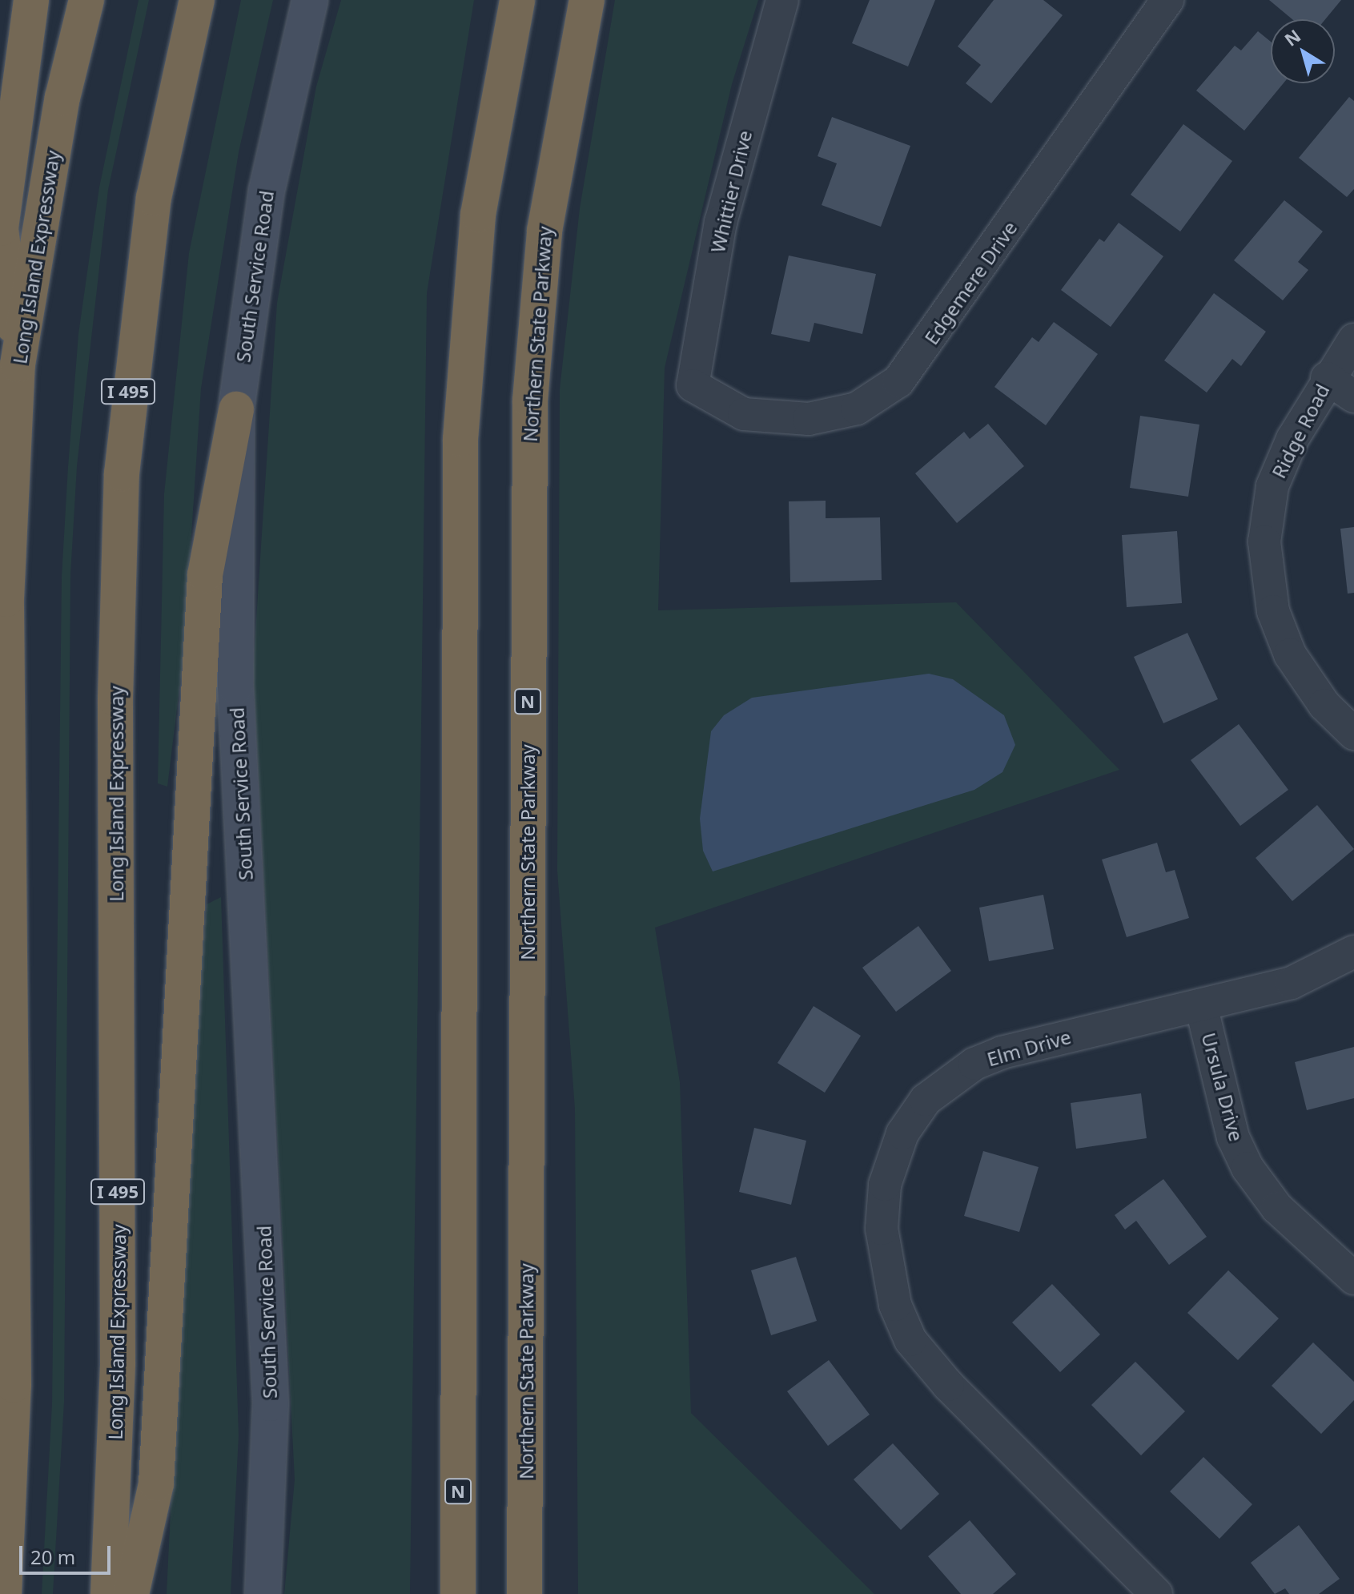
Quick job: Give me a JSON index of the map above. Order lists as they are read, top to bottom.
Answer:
{
  "streets": {
    "highway": [
      "Long Island Expressway",
      "Northern State Parkway",
      "I 495",
      "N"
    ],
    "main road": ["South Service Road"],
    "street": [
      "Whittier Drive",
      "Edgemere Drive",
      "Ridge Road",
      "Elm Drive",
      "Ursula Drive"
    ]
  },
  "crossings": [
    ["Whittier Drive", "Edgemere Drive"],
    ["Elm Drive", "Ursula Drive"]
  ],
  "scale_bar": "20 m",
  "north": "top left"
}
